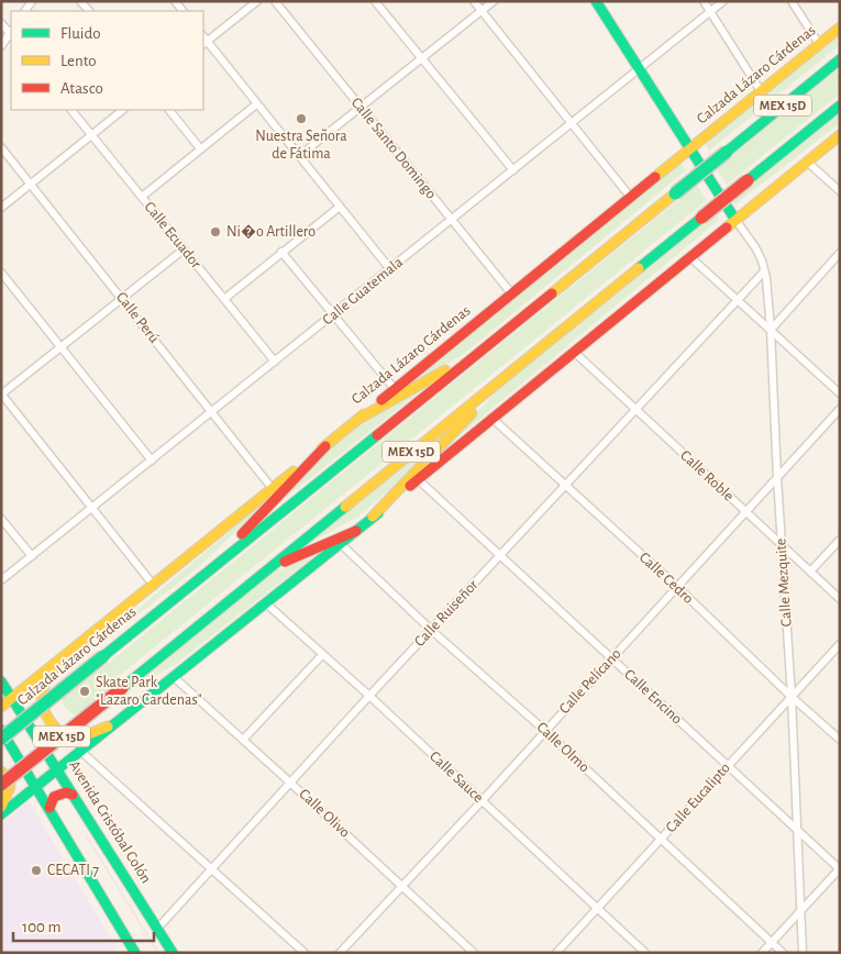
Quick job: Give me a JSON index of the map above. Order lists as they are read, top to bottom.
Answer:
{
  "streets": {
    "main road": ["Calzada Lázaro Cárdenas", "MEX 15D", "Avenida Cristóbal Colón"],
    "street": [
      "Calle Santo Domingo",
      "Calle Ecuador",
      "Calle Guatemala",
      "Calle Perú",
      "Calle Roble",
      "Calle Cedro",
      "Calle Mezquite",
      "Calle Ruiseñor",
      "Calle Pelícano",
      "Calle Encino",
      "Calle Olmo",
      "Calle Sauce",
      "Calle Eucalipto",
      "Calle Olivo"
    ]
  },
  "crossings": [
    ["Calzada Lázaro Cárdenas", "Calle Santo Domingo"],
    ["Calzada Lázaro Cárdenas", "Calle Perú"],
    ["Calzada Lázaro Cárdenas", "Avenida Cristóbal Colón"],
    ["Calle Santo Domingo", "Calle Guatemala"],
    ["Calle Ecuador", "Calle Guatemala"],
    ["Calle Guatemala", "Calle Perú"],
    ["Calle Roble", "Calle Mezquite"],
    ["Calle Roble", "Calle Ruiseñor"],
    ["Calle Roble", "Calle Pelícano"],
    ["Calle Cedro", "Calle Mezquite"],
    ["Calle Cedro", "Calle Ruiseñor"],
    ["Calle Cedro", "Calle Pelícano"],
    ["Calle Cedro", "Calle Eucalipto"],
    ["Calle Mezquite", "Calle Ruiseñor"],
    ["Calle Mezquite", "Calle Pelícano"],
    ["Calle Mezquite", "Calle Encino"],
    ["Calle Mezquite", "Calle Eucalipto"],
    ["Calle Ruiseñor", "Calle Encino"],
    ["Calle Ruiseñor", "Calle Olmo"],
    ["Calle Ruiseñor", "Calle Sauce"],
    ["Calle Ruiseñor", "Calle Olivo"],
    ["Calle Ruiseñor", "Avenida Cristóbal Colón"],
    ["Calle Pelícano", "Calle Encino"],
    ["Calle Pelícano", "Calle Olmo"],
    ["Calle Pelícano", "Calle Sauce"],
    ["Calle Pelícano", "Calle Olivo"],
    ["Calle Encino", "Calle Eucalipto"],
    ["Calle Olmo", "Calle Eucalipto"],
    ["Calle Sauce", "Calle Eucalipto"]
  ],
  "places": [
    "Nuestra Señora de Fátima",
    "Ni�o Artillero",
    "Skate Park \"Lazaro Cardenas\"",
    "CECATI 7"
  ],
  "legend": ["Fluido", "Lento", "Atasco"],
  "scale_bar": "100 m"
}
